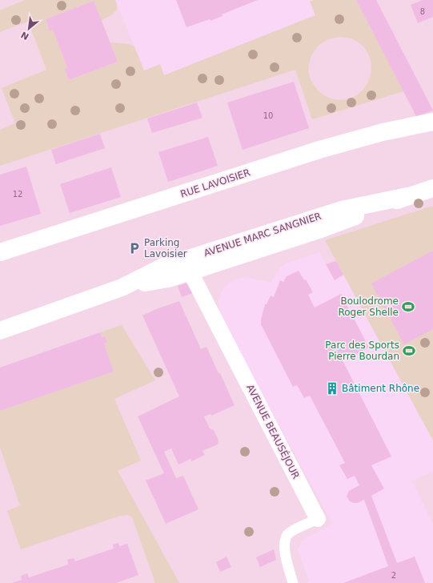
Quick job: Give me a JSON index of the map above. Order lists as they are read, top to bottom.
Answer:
{
  "streets": {
    "street": ["RUE LAVOISIER", "AVENUE MARC SANGNIER", "AVENUE BEAUSÉJOUR"]
  },
  "crossings": [
    ["AVENUE MARC SANGNIER", "AVENUE BEAUSÉJOUR"]
  ],
  "places": {
    "parking": ["Parking Lavoisier"],
    "sports": ["Boulodrome Roger Shelle", "Parc des Sports Pierre Bourdan"],
    "building": ["Bâtiment Rhône"]
  },
  "house_numbers": [
    "8",
    "10",
    "12",
    "2"
  ],
  "north": "bottom left"
}
